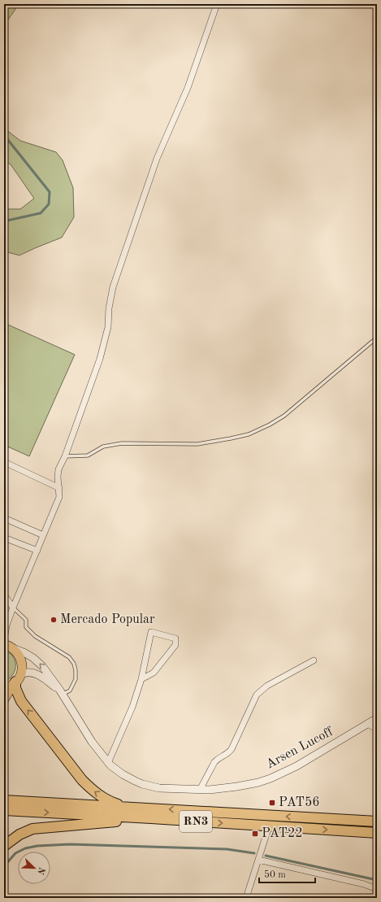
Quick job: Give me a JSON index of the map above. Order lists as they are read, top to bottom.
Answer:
{
  "streets": {
    "highway": ["RN3"],
    "street": ["Arsen Lucoff"]
  },
  "places": {
    "other": ["Mercado Popular"],
    "transit": ["PAT56", "PAT22"]
  },
  "scale_bar": "50 m",
  "north": "bottom right"
}
